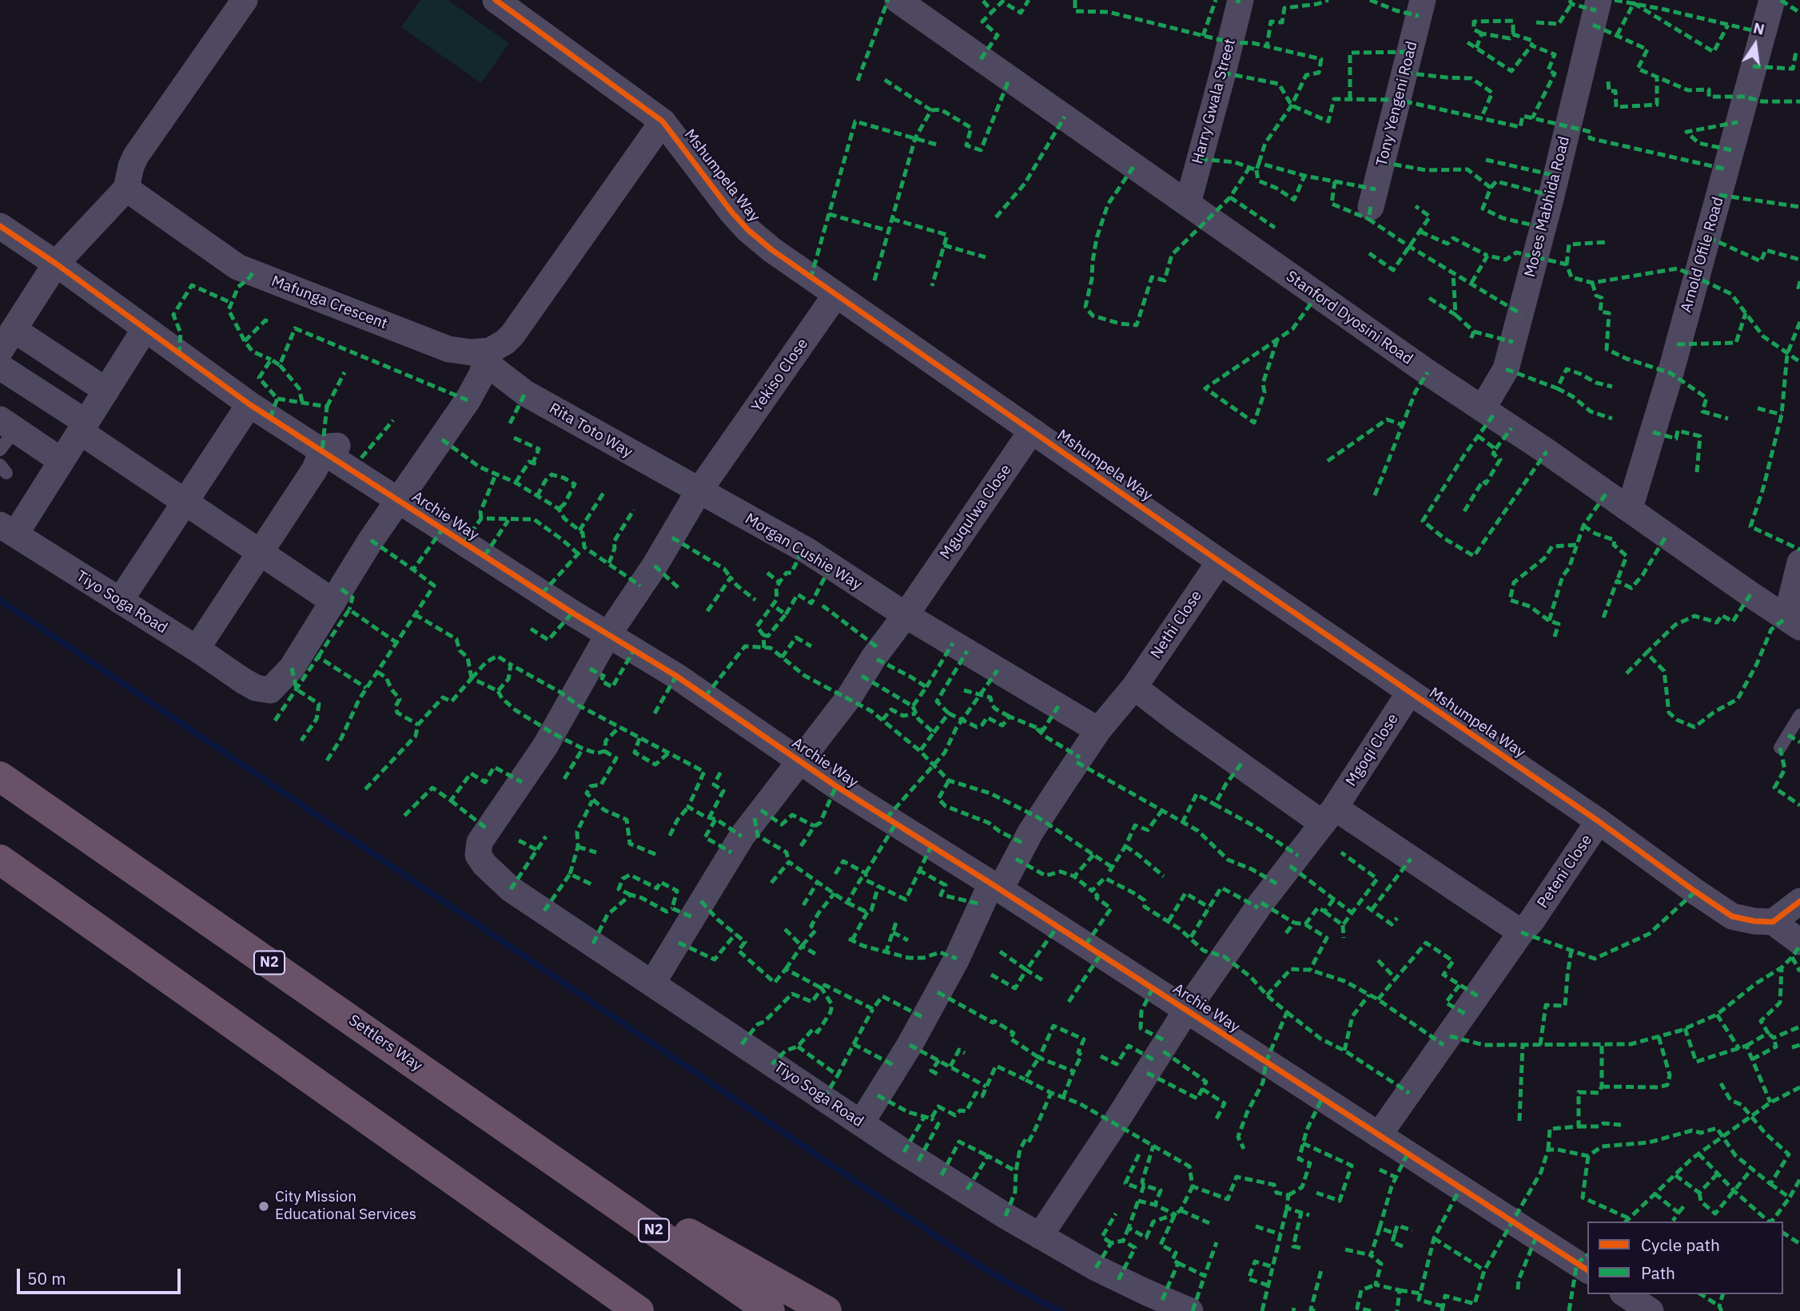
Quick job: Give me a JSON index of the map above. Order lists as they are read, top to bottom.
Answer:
{
  "streets": {
    "highway": ["N2", "Settlers Way"],
    "street": [
      "Harry Gwala Street",
      "Tony Yengeni Road",
      "Mshumpela Way",
      "Moses Mabhida Road",
      "Arnold Ofile Road",
      "Mafunga Crescent",
      "Stanford Dyosini Road",
      "Yekiso Close",
      "Rita Toto Way",
      "Mguqulwa Close",
      "Archie Way",
      "Morgan Cushie Way",
      "Tiyo Soga Road",
      "Nethi Close",
      "Mgoqi Close",
      "Peteni Close"
    ]
  },
  "crossings": [
    ["Harry Gwala Street", "Stanford Dyosini Road"],
    ["Mshumpela Way", "Yekiso Close"],
    ["Mshumpela Way", "Mguqulwa Close"],
    ["Mshumpela Way", "Nethi Close"],
    ["Mshumpela Way", "Mgoqi Close"],
    ["Mshumpela Way", "Peteni Close"],
    ["Moses Mabhida Road", "Stanford Dyosini Road"],
    ["Arnold Ofile Road", "Stanford Dyosini Road"],
    ["Mafunga Crescent", "Rita Toto Way"],
    ["Mafunga Crescent", "Tiyo Soga Road"],
    ["Yekiso Close", "Rita Toto Way"],
    ["Yekiso Close", "Archie Way"],
    ["Yekiso Close", "Morgan Cushie Way"],
    ["Yekiso Close", "Tiyo Soga Road"],
    ["Rita Toto Way", "Morgan Cushie Way"],
    ["Rita Toto Way", "Tiyo Soga Road"],
    ["Mguqulwa Close", "Archie Way"],
    ["Mguqulwa Close", "Morgan Cushie Way"],
    ["Mguqulwa Close", "Tiyo Soga Road"],
    ["Archie Way", "Tiyo Soga Road"],
    ["Archie Way", "Nethi Close"],
    ["Archie Way", "Mgoqi Close"],
    ["Archie Way", "Peteni Close"],
    ["Morgan Cushie Way", "Nethi Close"],
    ["Tiyo Soga Road", "Nethi Close"],
    ["Tiyo Soga Road", "Mgoqi Close"]
  ],
  "places": ["City Mission Educational Services"],
  "legend": ["Cycle path", "Path"],
  "scale_bar": "50 m",
  "north": "top"
}
